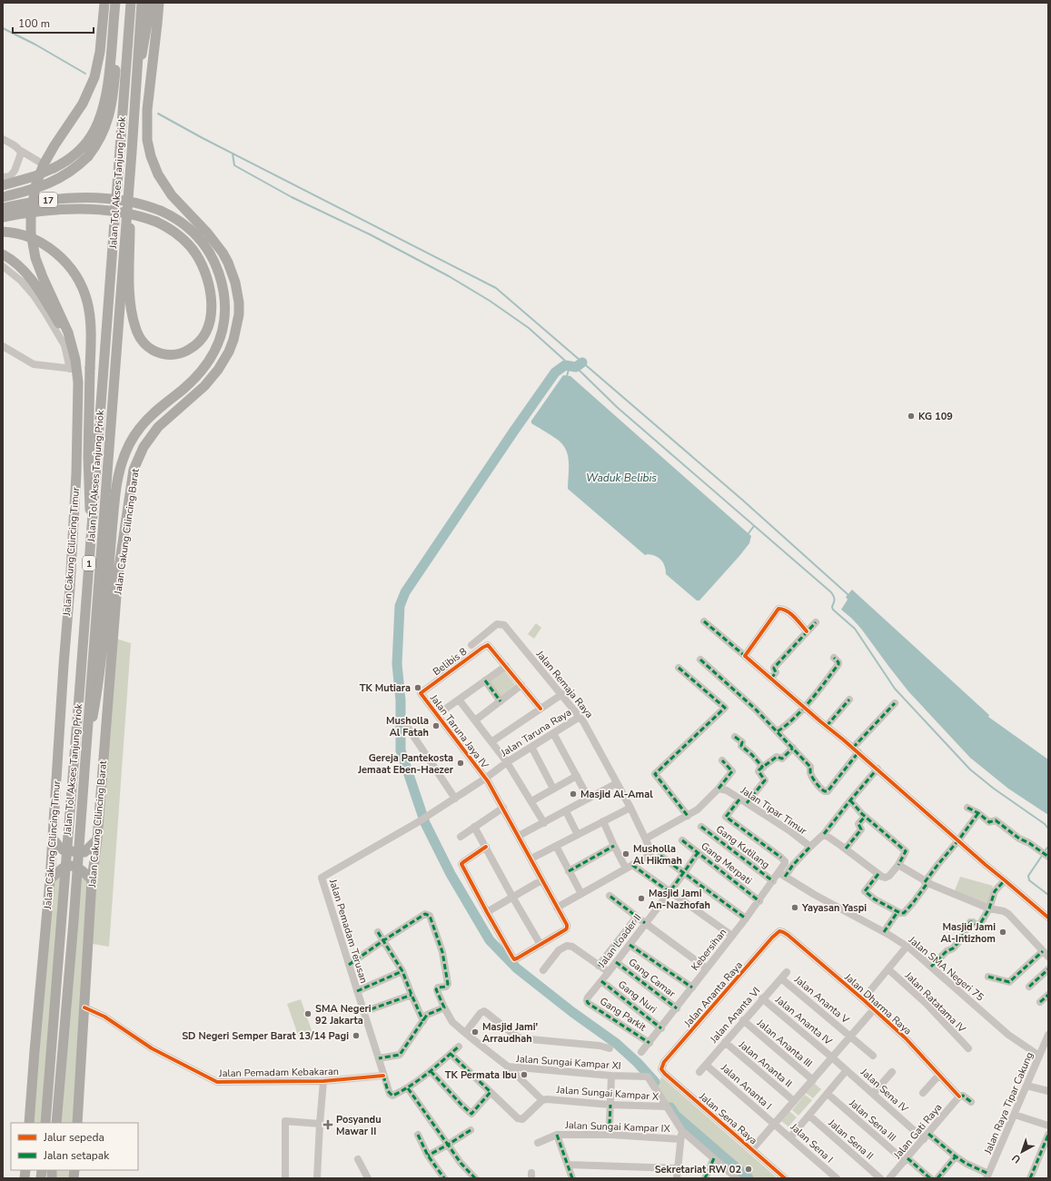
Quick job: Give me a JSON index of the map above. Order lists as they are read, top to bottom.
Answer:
{
  "streets": {
    "highway": [
      "Jalan Tol Akses Tanjung Priok",
      "17",
      "Jalan Cakung Cilincing Barat",
      "Jalan Cakung Cilincing Timur",
      "1"
    ],
    "street": [
      "Belibis 8",
      "Jalan Remaja Raya",
      "Jalan Taruna Jaya IV",
      "Jalan Taruna Raya",
      "Jalan Tipar Timur",
      "Gang Kutilang",
      "Gang Merpati",
      "Jalan Pemadam Terusan",
      "Jalan Loader II",
      "Kebersihan",
      "Jalan SMA Negeri 75",
      "Gang Camar",
      "Jalan Ananta Raya",
      "Gang Nuri",
      "Jalan Ananta V",
      "Jalan Ratatama IV",
      "Jalan Dharma Raya",
      "Gang Parkit",
      "Jalan Ananta VI",
      "Jalan Ananta IV",
      "Jalan Ananta III",
      "Jalan Sungai Kampar XI",
      "Jalan Ananta II",
      "Jalan Pemadam Kebakaran",
      "Jalan Ananta I",
      "Jalan Sena IV",
      "Jalan Sungai Kampar X",
      "Jalan Raya Tipar Cakung",
      "Jalan Sena Raya",
      "Jalan Sena III",
      "Jalan Sungai Kampar IX",
      "Jalan Gati Raya",
      "Jalan Sena II",
      "Jalan Sena I"
    ]
  },
  "crossings": [
    ["Jalan Tol Akses Tanjung Priok", "17"],
    ["Jalan Cakung Cilincing Barat", "Jalan Pemadam Kebakaran"],
    ["Belibis 8", "Jalan Taruna Jaya IV"],
    ["Jalan Remaja Raya", "Jalan Taruna Jaya IV"],
    ["Jalan Remaja Raya", "Jalan Taruna Raya"],
    ["Jalan Taruna Jaya IV", "Jalan Taruna Raya"],
    ["Jalan Taruna Raya", "Jalan Pemadam Terusan"],
    ["Jalan Tipar Timur", "Kebersihan"],
    ["Gang Kutilang", "Kebersihan"],
    ["Gang Merpati", "Jalan Loader II"],
    ["Gang Merpati", "Kebersihan"],
    ["Jalan Pemadam Terusan", "Jalan Pemadam Kebakaran"],
    ["Jalan Loader II", "Gang Camar"],
    ["Jalan Loader II", "Gang Nuri"],
    ["Jalan Loader II", "Gang Parkit"],
    ["Kebersihan", "Jalan SMA Negeri 75"],
    ["Kebersihan", "Gang Camar"],
    ["Kebersihan", "Gang Nuri"],
    ["Kebersihan", "Gang Parkit"],
    ["Jalan SMA Negeri 75", "Jalan Raya Tipar Cakung"],
    ["Jalan Ananta Raya", "Jalan Dharma Raya"],
    ["Jalan Ananta Raya", "Jalan Sena Raya"],
    ["Jalan Ananta V", "Jalan Ananta VI"],
    ["Jalan Dharma Raya", "Jalan Gati Raya"],
    ["Jalan Ananta VI", "Jalan Ananta IV"],
    ["Jalan Ananta VI", "Jalan Ananta III"],
    ["Jalan Ananta VI", "Jalan Ananta II"],
    ["Jalan Ananta VI", "Jalan Ananta I"],
    ["Jalan Ananta IV", "Jalan Sena IV"],
    ["Jalan Sungai Kampar XI", "Jalan Sungai Kampar X"],
    ["Jalan Ananta I", "Jalan Sena I"],
    ["Jalan Sena IV", "Jalan Raya Tipar Cakung"],
    ["Jalan Sena IV", "Jalan Gati Raya"],
    ["Jalan Sena III", "Jalan Gati Raya"]
  ],
  "water": ["Waduk Belibis"],
  "places": {
    "other": [
      "KG 109",
      "TK Mutiara",
      "Musholla Al Fatah",
      "Gereja Pantekosta Jemaat Eben-Haezer",
      "Masjid Al-Amal",
      "Musholla Al Hikmah",
      "Masjid Jami An-Nazhofah",
      "Yayasan Yaspi",
      "Masjid Jami Al-Intizhom",
      "SMA Negeri 92 Jakarta",
      "Masjid Jami' Arraudhah",
      "SD Negeri Semper Barat 13/14 Pagi",
      "TK Permata Ibu",
      "Sekretariat RW 02"
    ],
    "health": ["Posyandu Mawar II"]
  },
  "legend": ["Jalur sepeda", "Jalan setapak"],
  "scale_bar": "100 m",
  "north": "bottom left"
}
